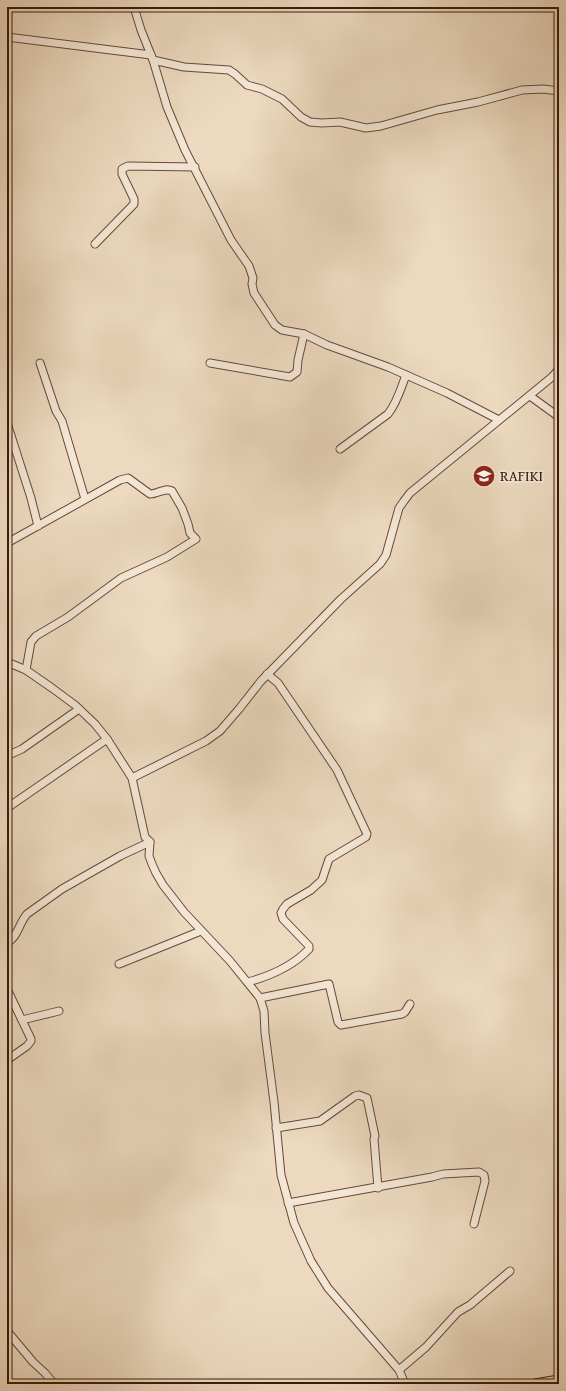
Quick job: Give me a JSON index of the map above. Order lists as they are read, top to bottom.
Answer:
{
  "places": {
    "school or university": ["RAFIKI"]
  }
}
